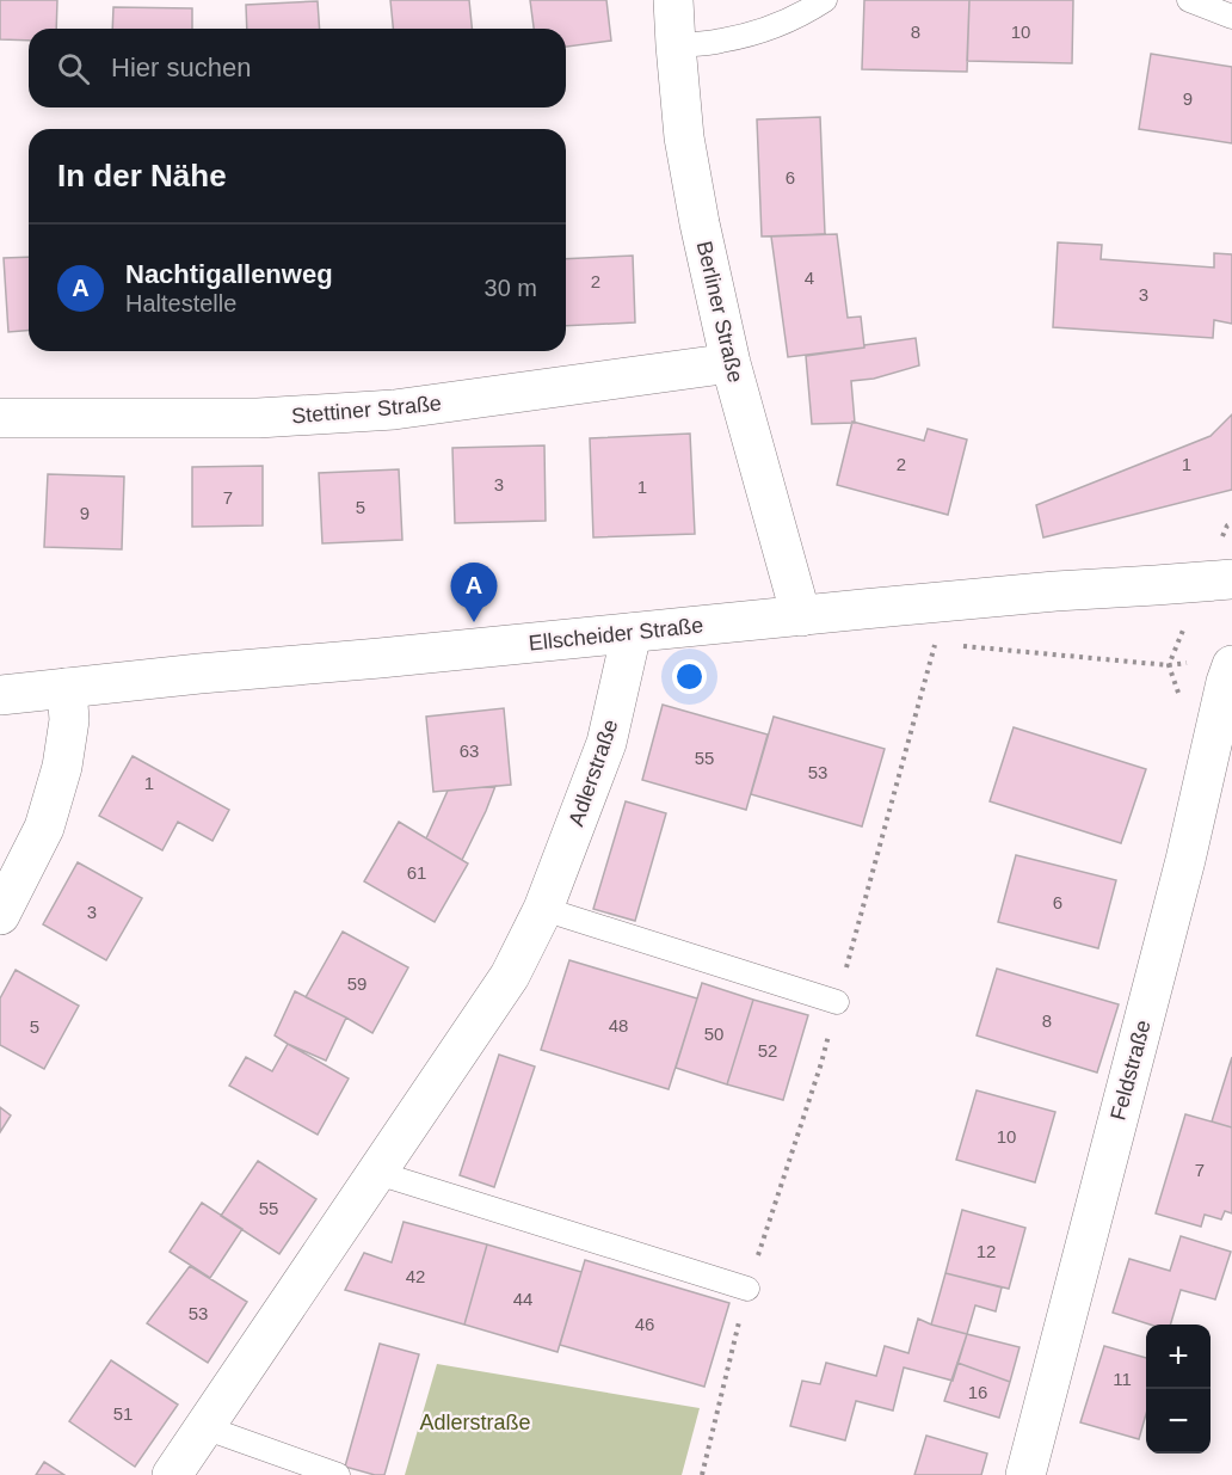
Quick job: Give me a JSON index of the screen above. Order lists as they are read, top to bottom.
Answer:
{
  "streets": {
    "street": [
      "Berliner Straße",
      "Stettiner Straße",
      "Ellscheider Straße",
      "Adlerstraße",
      "Feldstraße"
    ]
  },
  "crossings": [
    ["Berliner Straße", "Stettiner Straße"],
    ["Berliner Straße", "Ellscheider Straße"],
    ["Ellscheider Straße", "Adlerstraße"]
  ],
  "parks": ["Adlerstraße"],
  "house_numbers": [
    "8",
    "10",
    "9",
    "6",
    "4",
    "2",
    "3",
    "2",
    "1",
    "3",
    "1",
    "7",
    "5",
    "9",
    "63",
    "55",
    "53",
    "1",
    "61",
    "6",
    "3",
    "59",
    "8",
    "48",
    "5",
    "50",
    "52",
    "10",
    "7",
    "55",
    "12",
    "42",
    "44",
    "53",
    "46",
    "11",
    "16",
    "51"
  ],
  "page": {
    "search": "Hier suchen",
    "heading": "In der Nähe",
    "list": [
      {
        "mark": "A",
        "name": "Nachtigallenweg",
        "note": "Haltestelle",
        "value": "30 m"
      }
    ],
    "pins": "A",
    "map_buttons": ["+", "−"]
  }
}
